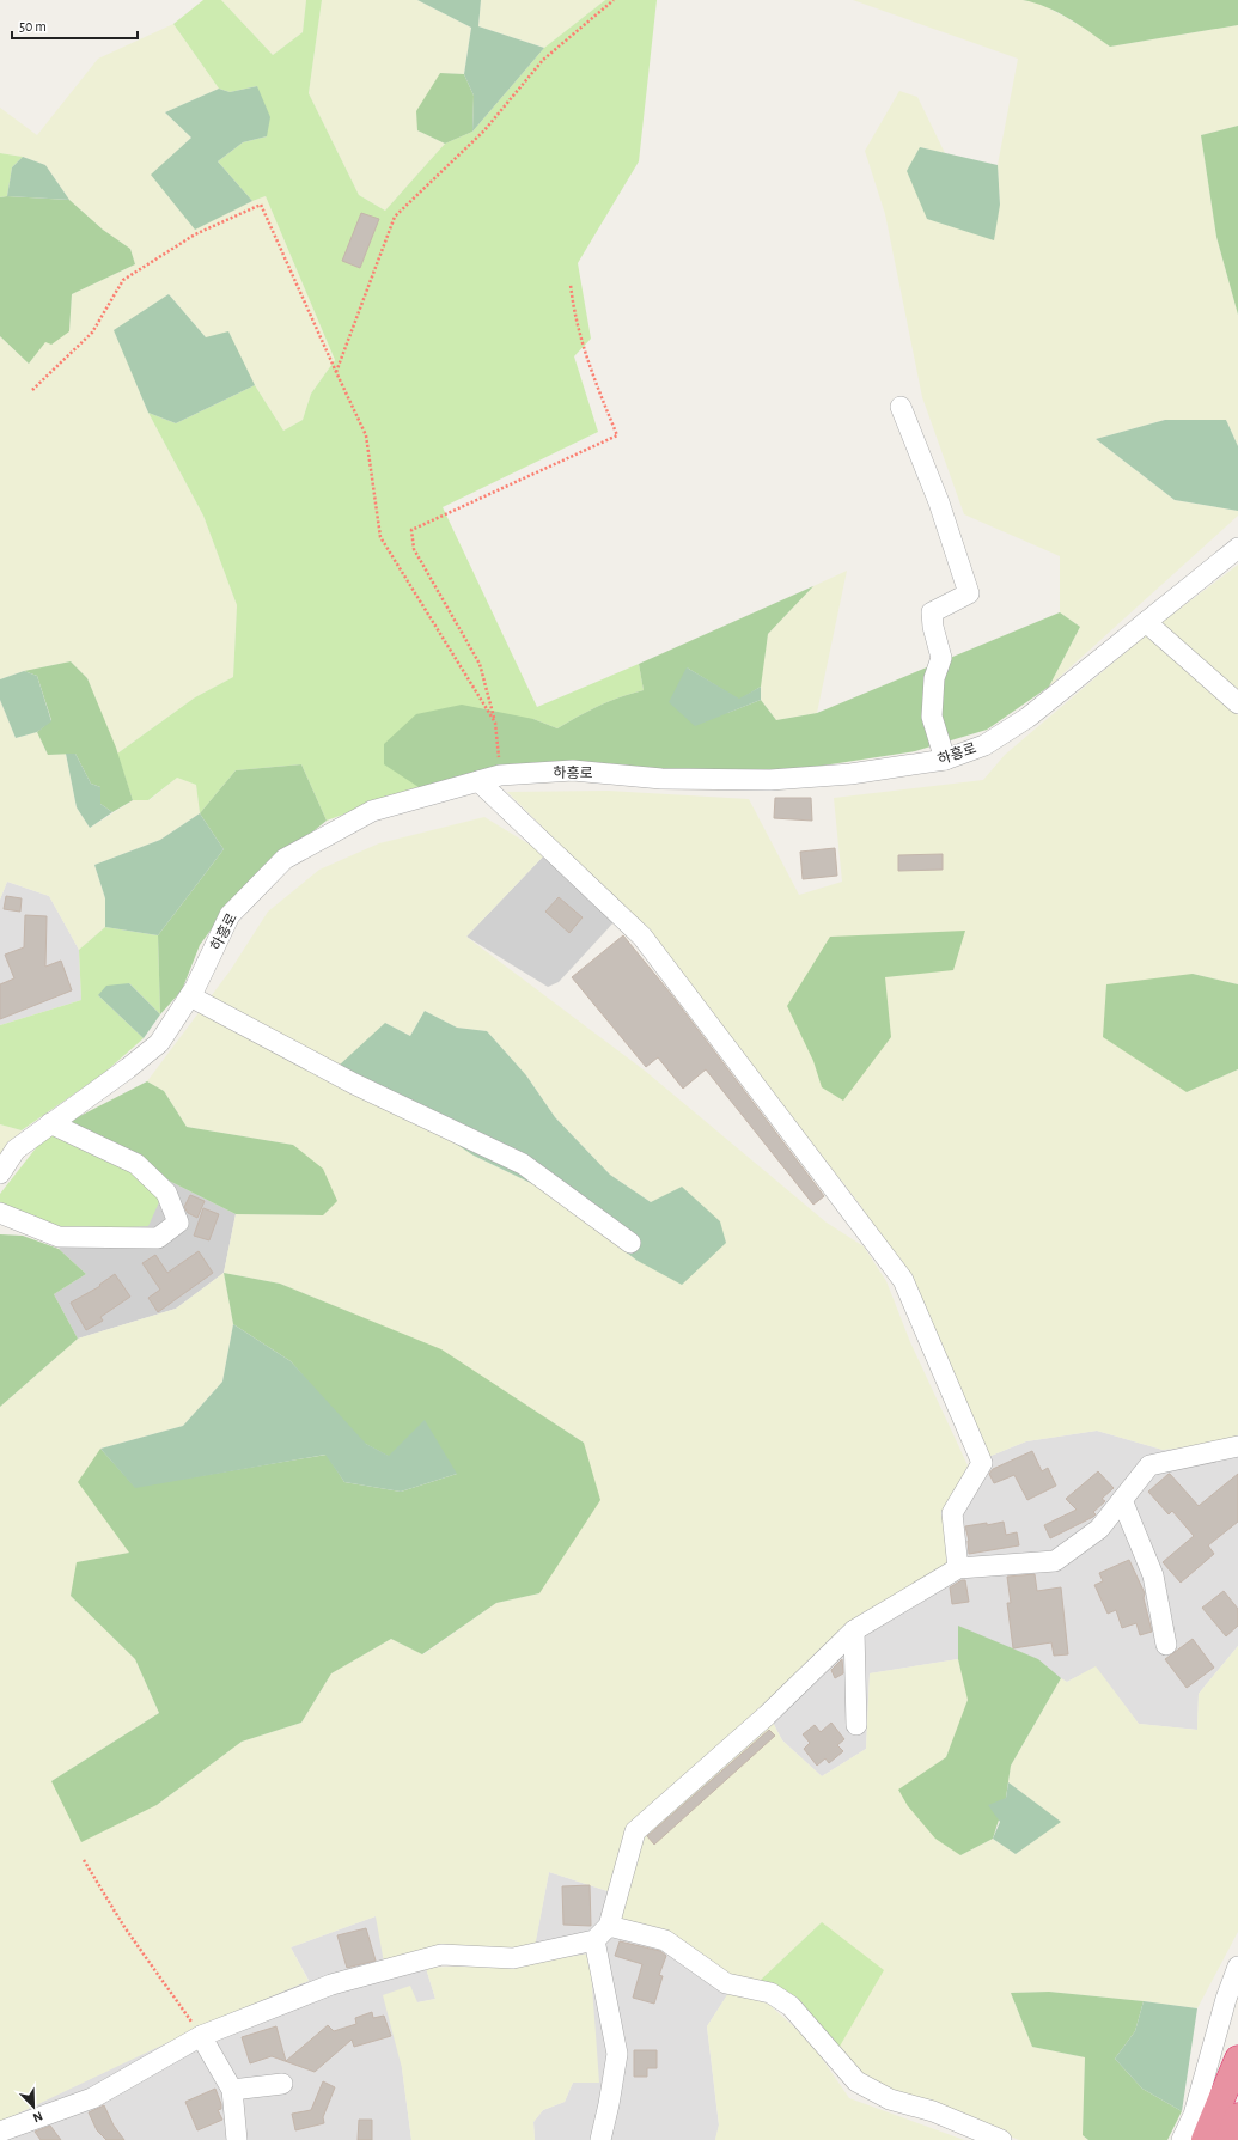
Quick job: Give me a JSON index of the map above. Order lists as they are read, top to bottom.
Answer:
{
  "streets": {
    "street": ["하흥로"]
  },
  "scale_bar": "50 m",
  "north": "bottom right"
}
